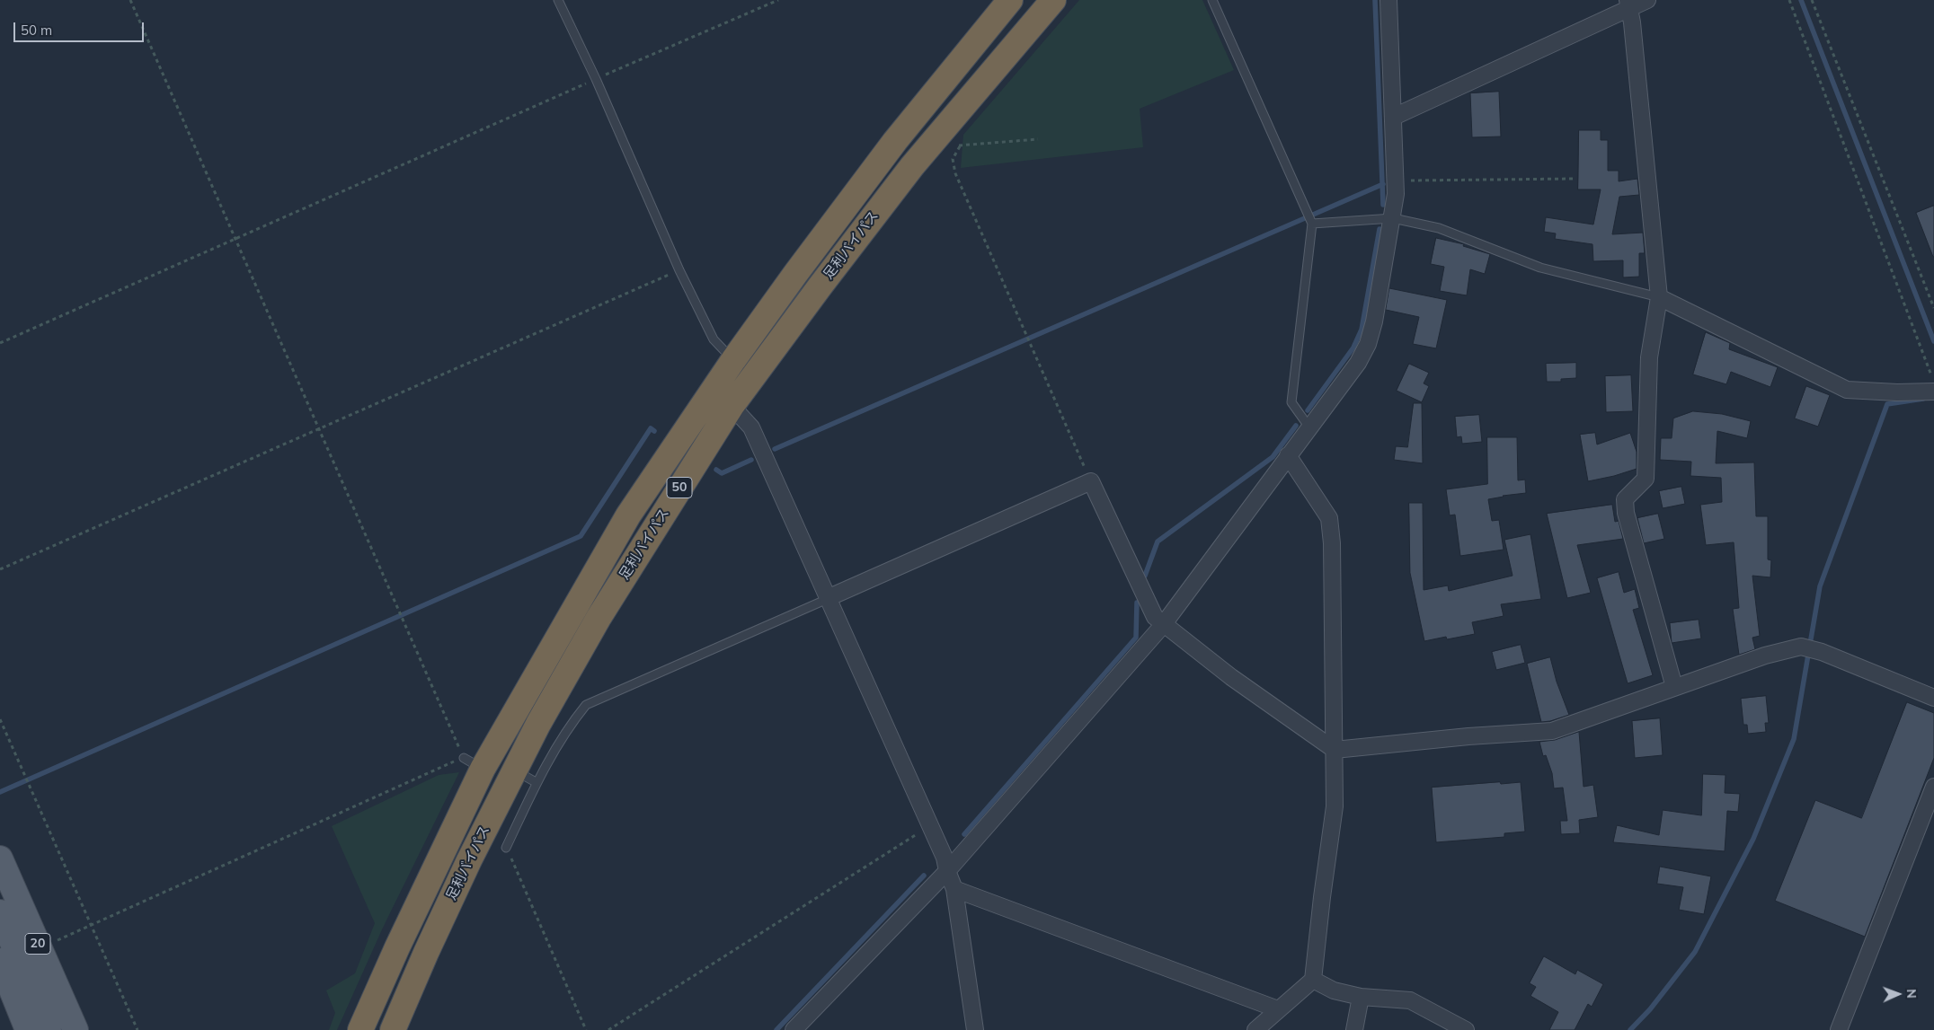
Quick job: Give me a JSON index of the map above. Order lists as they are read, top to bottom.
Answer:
{
  "streets": {
    "highway": ["足利バイパス", "50"],
    "main road": ["20"]
  },
  "scale_bar": "50 m",
  "north": "right"
}
